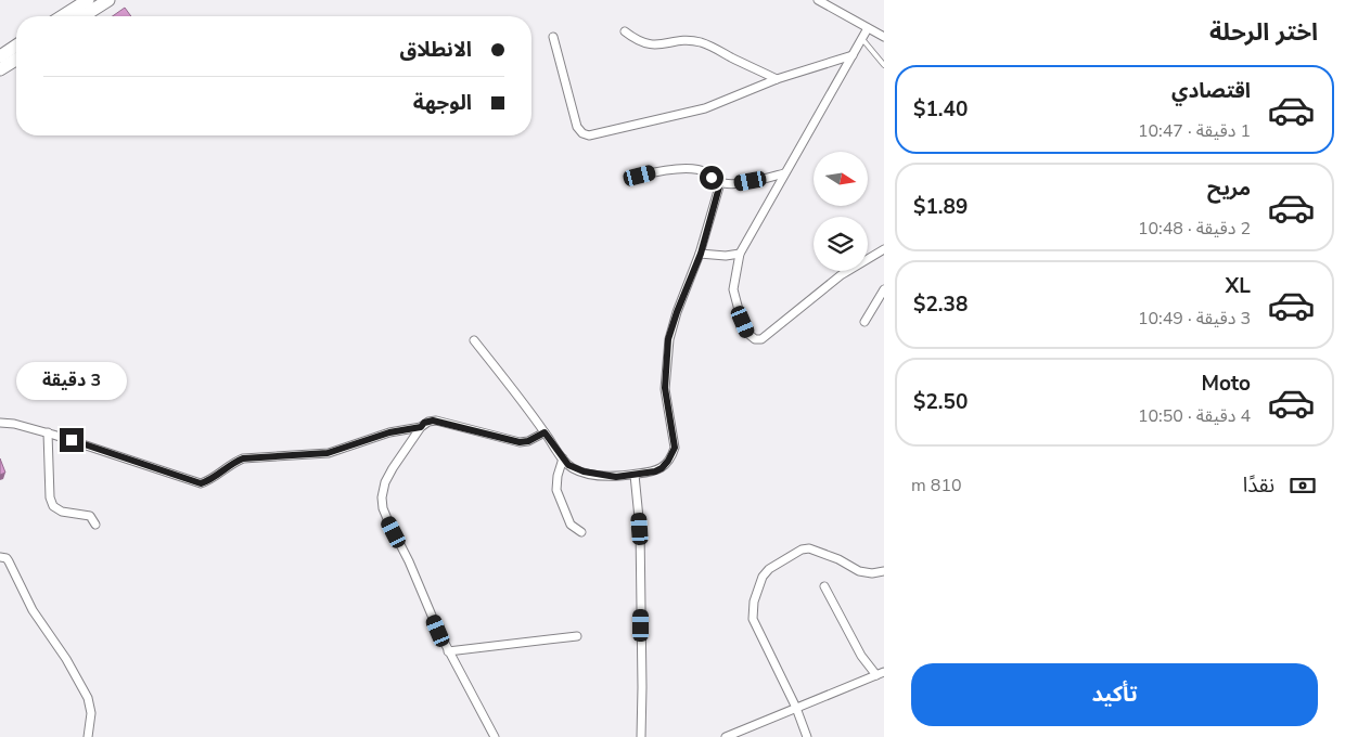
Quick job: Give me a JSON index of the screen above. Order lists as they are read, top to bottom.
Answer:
{
  "north": "right",
  "page": {
    "heading": "اختر الرحلة",
    "banner": ["الانطلاق", "الوجهة"],
    "list": [
      {
        "name": "اقتصادي",
        "note": "1 دقيقة · 10:47",
        "value": "$1.40"
      },
      {
        "name": "مريح",
        "note": "2 دقيقة · 10:48",
        "value": "$1.89"
      },
      {
        "name": "XL",
        "note": "3 دقيقة · 10:49",
        "value": "$2.38"
      },
      {
        "name": "Moto",
        "note": "4 دقيقة · 10:50",
        "value": "$2.50"
      }
    ],
    "bubble": "3 دقيقة",
    "pay": ["نقدًا", "810 m"],
    "buttons": "تأكيد"
  }
}
